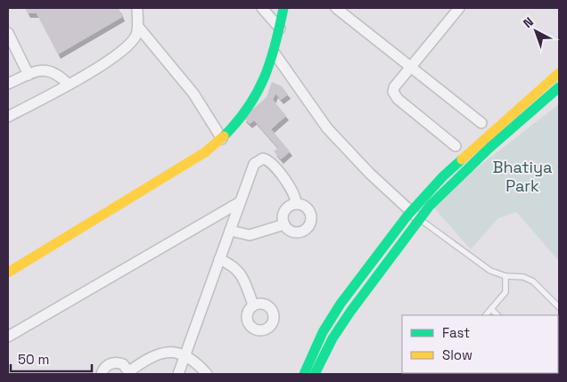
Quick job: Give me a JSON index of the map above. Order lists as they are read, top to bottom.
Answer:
{
  "parks": ["Bhatiya Park"],
  "legend": ["Fast", "Slow"],
  "scale_bar": "50 m",
  "north": "top left"
}
